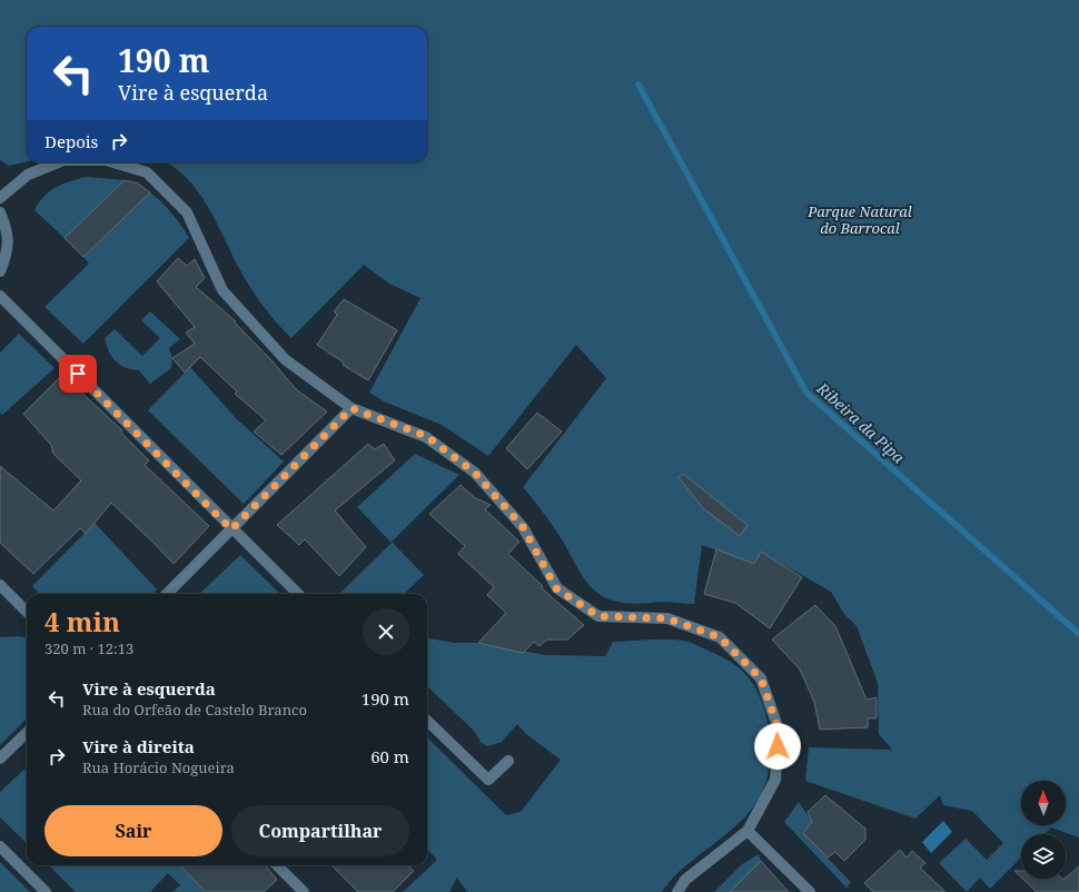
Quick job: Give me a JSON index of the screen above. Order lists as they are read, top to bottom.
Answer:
{
  "water": ["Ribeira da Pipa"],
  "parks": ["Parque Natural do Barrocal"],
  "north": "top",
  "page": {
    "turn": ["190 m", "Vire à esquerda"],
    "then": "Depois",
    "heading": ["4 min", "320 m · 12:13"],
    "list": [
      {
        "name": "Vire à esquerda",
        "note": "Rua do Orfeão de Castelo Branco",
        "value": "190 m"
      },
      {
        "name": "Vire à direita",
        "note": "Rua Horácio Nogueira",
        "value": "60 m"
      }
    ],
    "buttons": ["Sair", "Compartilhar"]
  }
}
